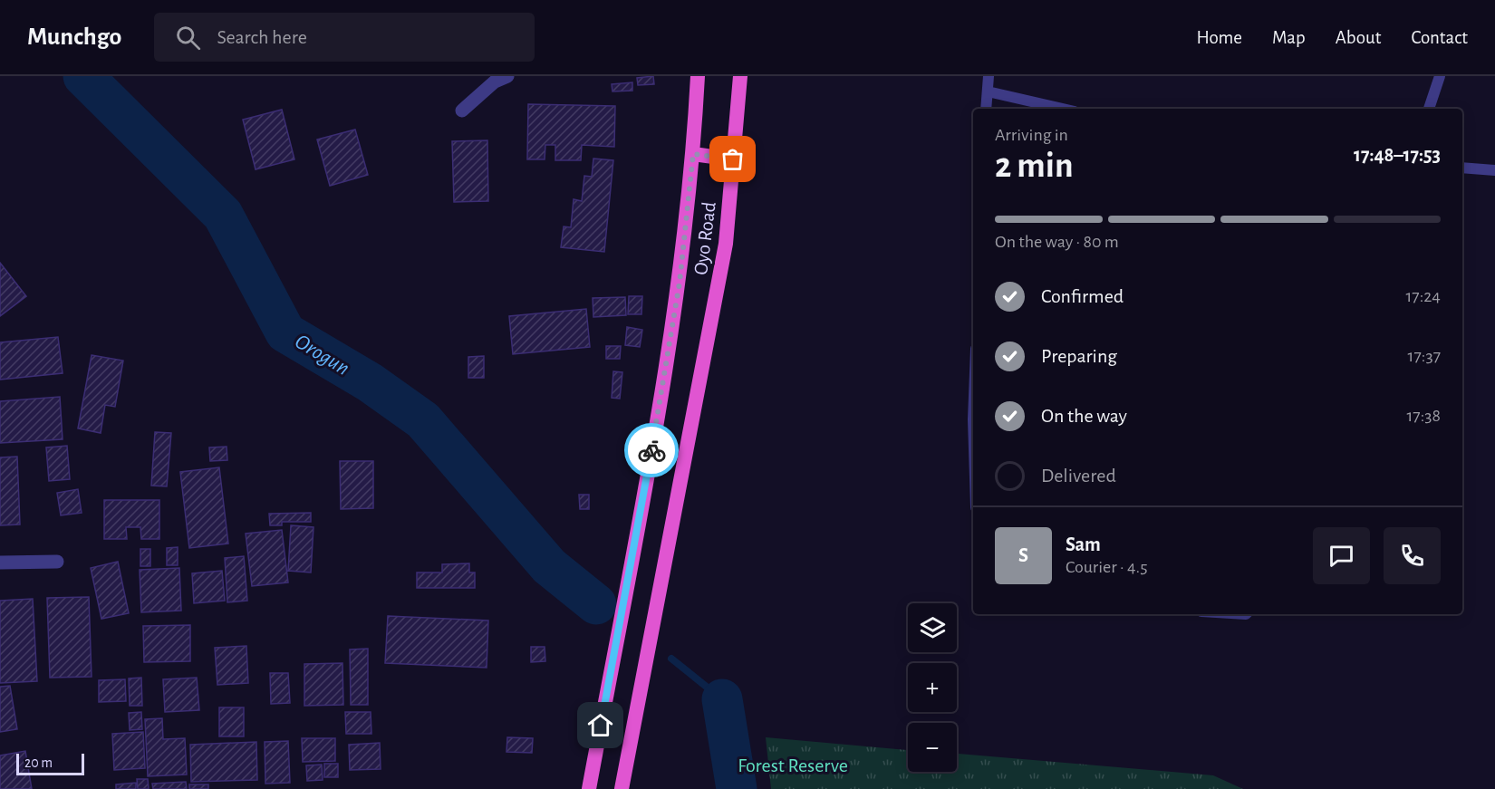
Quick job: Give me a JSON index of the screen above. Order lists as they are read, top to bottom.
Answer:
{
  "streets": {
    "highway": ["Oyo Road"]
  },
  "water": ["Orogun"],
  "parks": ["Forest Reserve"],
  "scale_bar": "20 m",
  "page": {
    "header": "Munchgo",
    "search": "Search here",
    "nav": [
      "Home",
      "Map",
      "About",
      "Contact"
    ],
    "heading": ["2 min", "Arriving in", "17:48–17:53"],
    "panel": ["Sam", "Courier · 4.5"],
    "bar": "On the way · 80 m",
    "list": [
      ["Confirmed", "17:24"],
      ["Preparing", "17:37"],
      ["On the way", "17:38"],
      "Delivered"
    ],
    "round": "S",
    "map_buttons": ["+", "−"],
    "scale": "20 m"
  }
}
